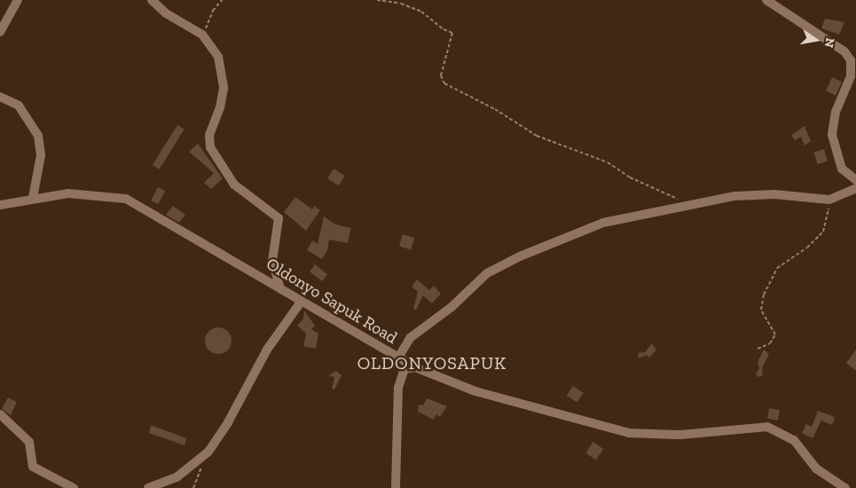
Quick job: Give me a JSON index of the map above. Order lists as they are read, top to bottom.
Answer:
{
  "streets": {
    "street": ["Oldonyo Sapuk Road"]
  },
  "districts": ["OLDONYOSAPUK"],
  "north": "right"
}
